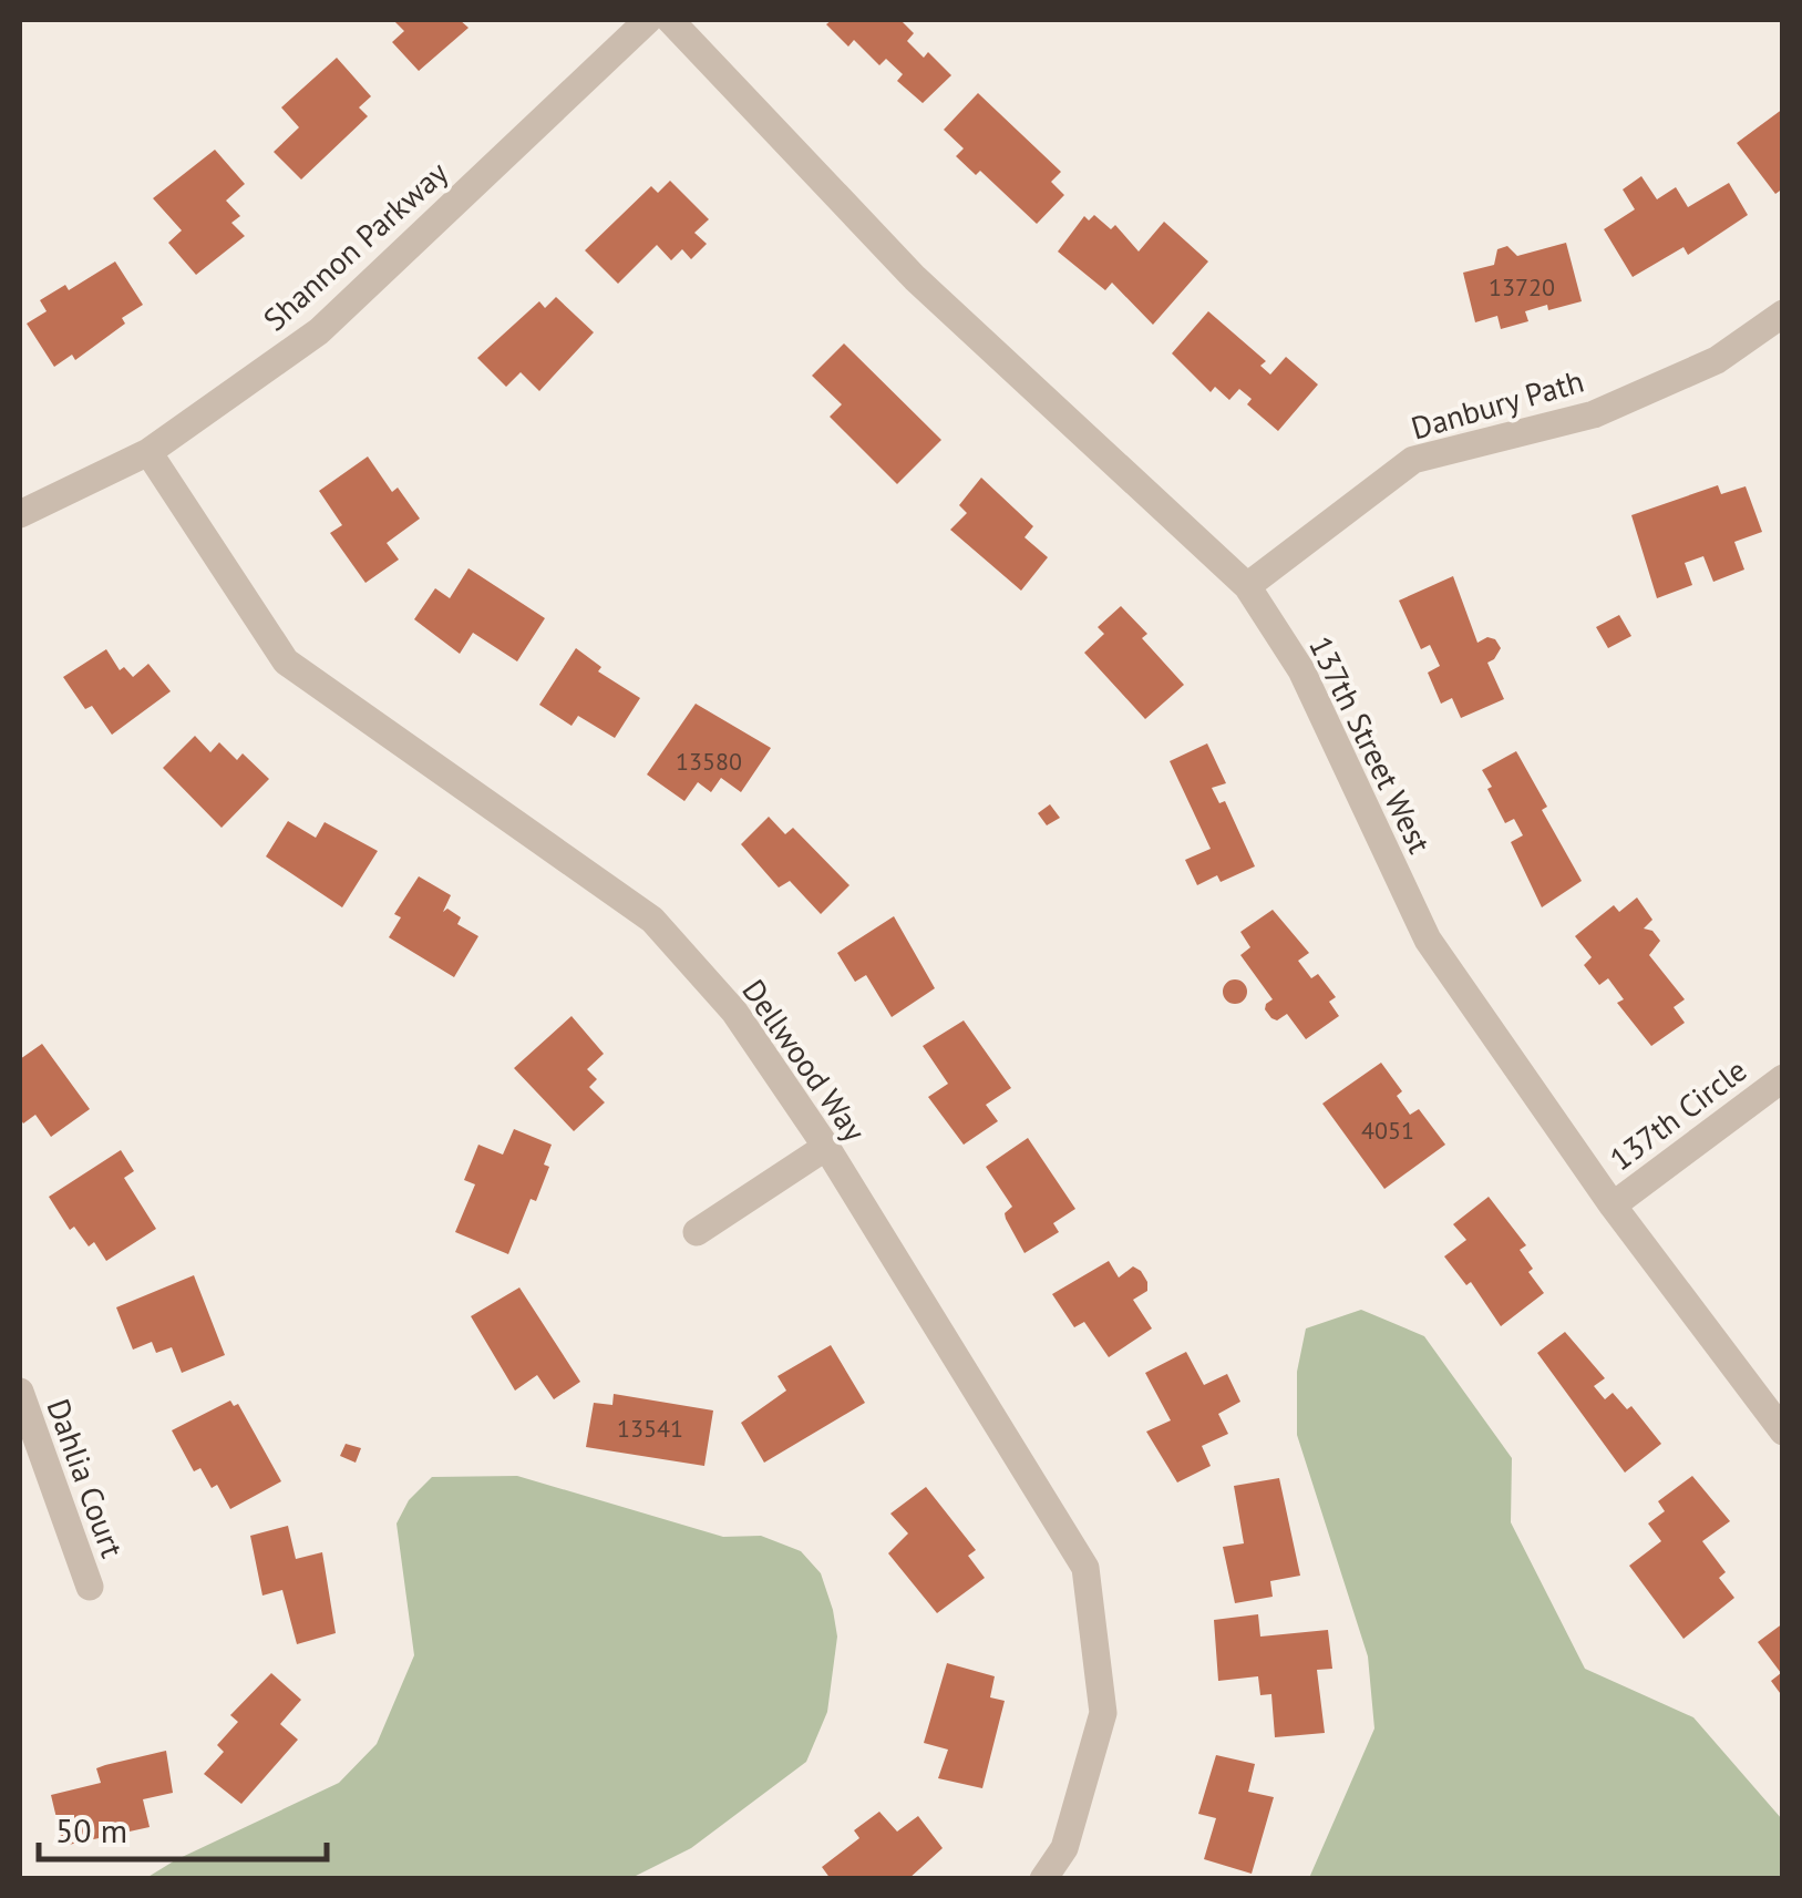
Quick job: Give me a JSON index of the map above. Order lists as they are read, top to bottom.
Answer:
{
  "streets": {
    "street": [
      "Shannon Parkway",
      "Danbury Path",
      "137th Street West",
      "Dellwood Way",
      "137th Circle",
      "Dahlia Court"
    ]
  },
  "crossings": [
    ["Shannon Parkway", "Dellwood Way"],
    ["Danbury Path", "137th Street West"],
    ["137th Street West", "137th Circle"]
  ],
  "house_numbers": [
    "13720",
    "13580",
    "4051",
    "13541"
  ],
  "scale_bar": "50 m"
}
